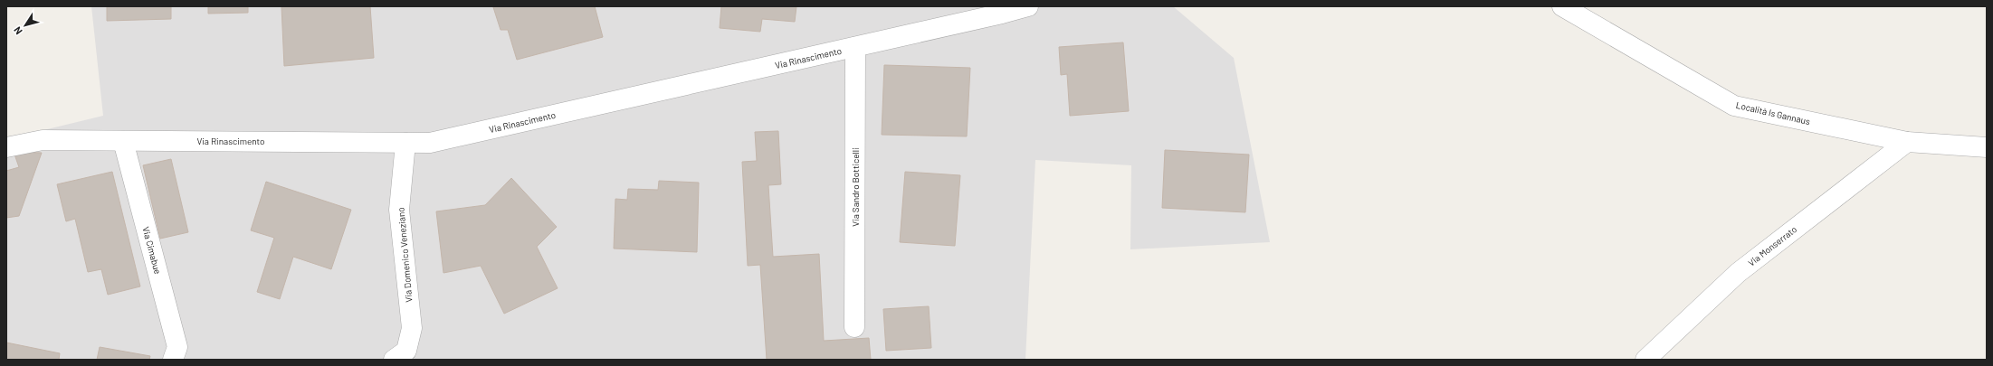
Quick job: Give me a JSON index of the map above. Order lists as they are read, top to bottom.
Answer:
{
  "streets": {
    "street": [
      "Via Rinascimento",
      "Località Is Gannaus",
      "Via Sandro Botticelli",
      "Via Monserrato",
      "Via Cimabue",
      "Via Domenico Veneziano"
    ]
  },
  "crossings": [
    ["Via Rinascimento", "Via Sandro Botticelli"],
    ["Via Rinascimento", "Via Cimabue"],
    ["Via Rinascimento", "Via Domenico Veneziano"],
    ["Località Is Gannaus", "Via Monserrato"]
  ],
  "north": "bottom left"
}
